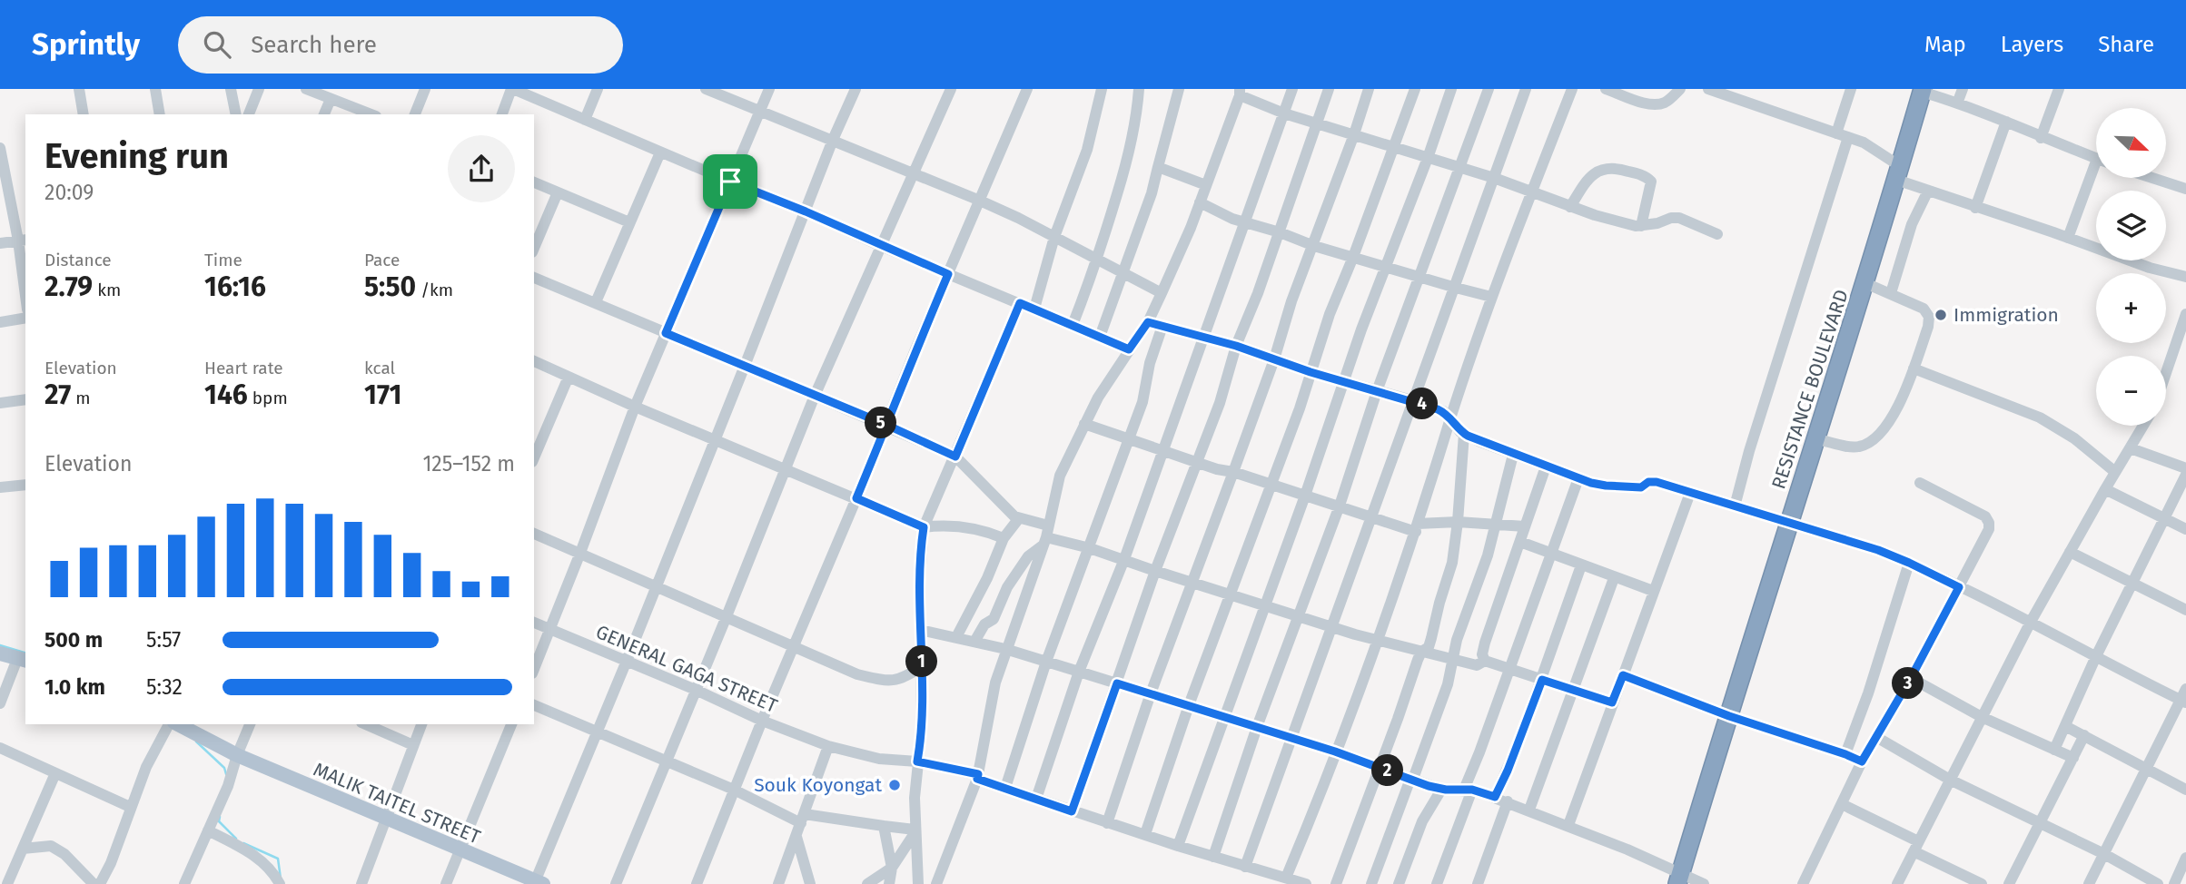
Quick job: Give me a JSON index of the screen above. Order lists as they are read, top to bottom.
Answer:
{
  "streets": {
    "highway": ["RESISTANCE BOULEVARD"],
    "main road": ["MALIK TAITEL STREET"],
    "street": ["GENERAL GAGA STREET"]
  },
  "places": ["Immigration", "Souk Koyongat"],
  "north": "bottom right",
  "page": {
    "header": "Sprintly",
    "search": "Search here",
    "nav": ["Map", "Layers", "Share"],
    "map_buttons": ["+", "−"],
    "heading": ["Evening run", "20:09"],
    "stats": [
      ["Distance", "2.79 km"],
      ["Time", "16:16"],
      ["Pace", "5:50 /km"],
      ["Elevation", "27 m"],
      ["Heart rate", "146 bpm"],
      ["kcal", "171"]
    ],
    "pins": [
      "4",
      "5",
      "1",
      "3",
      "2"
    ],
    "chart": ["Elevation", "125–152 m"],
    "list": [
      {
        "name": "500 m",
        "note": "5:57"
      },
      {
        "name": "1.0 km",
        "note": "5:32"
      }
    ]
  }
}
